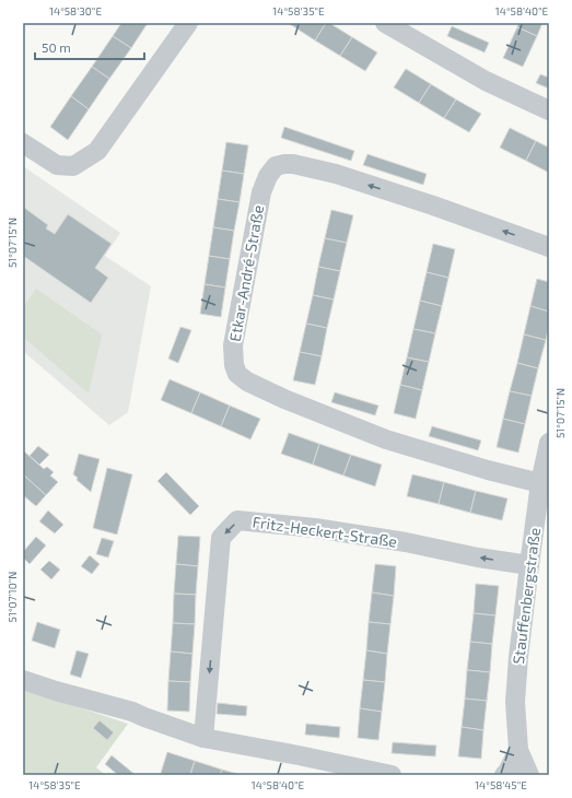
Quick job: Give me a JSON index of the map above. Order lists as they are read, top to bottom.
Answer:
{
  "streets": {
    "street": ["Etkar-André-Straße", "Fritz-Heckert-Straße", "Stauffenbergstraße"]
  },
  "crossings": [
    ["Etkar-André-Straße", "Stauffenbergstraße"],
    ["Fritz-Heckert-Straße", "Stauffenbergstraße"]
  ],
  "scale_bar": "50 m",
  "coordinates": [
    "14°58'30\"E",
    "14°58'35\"E",
    "14°58'40\"E",
    "51°07'15\"N",
    "51°07'10\"N",
    "14°58'45\"E"
  ]
}
